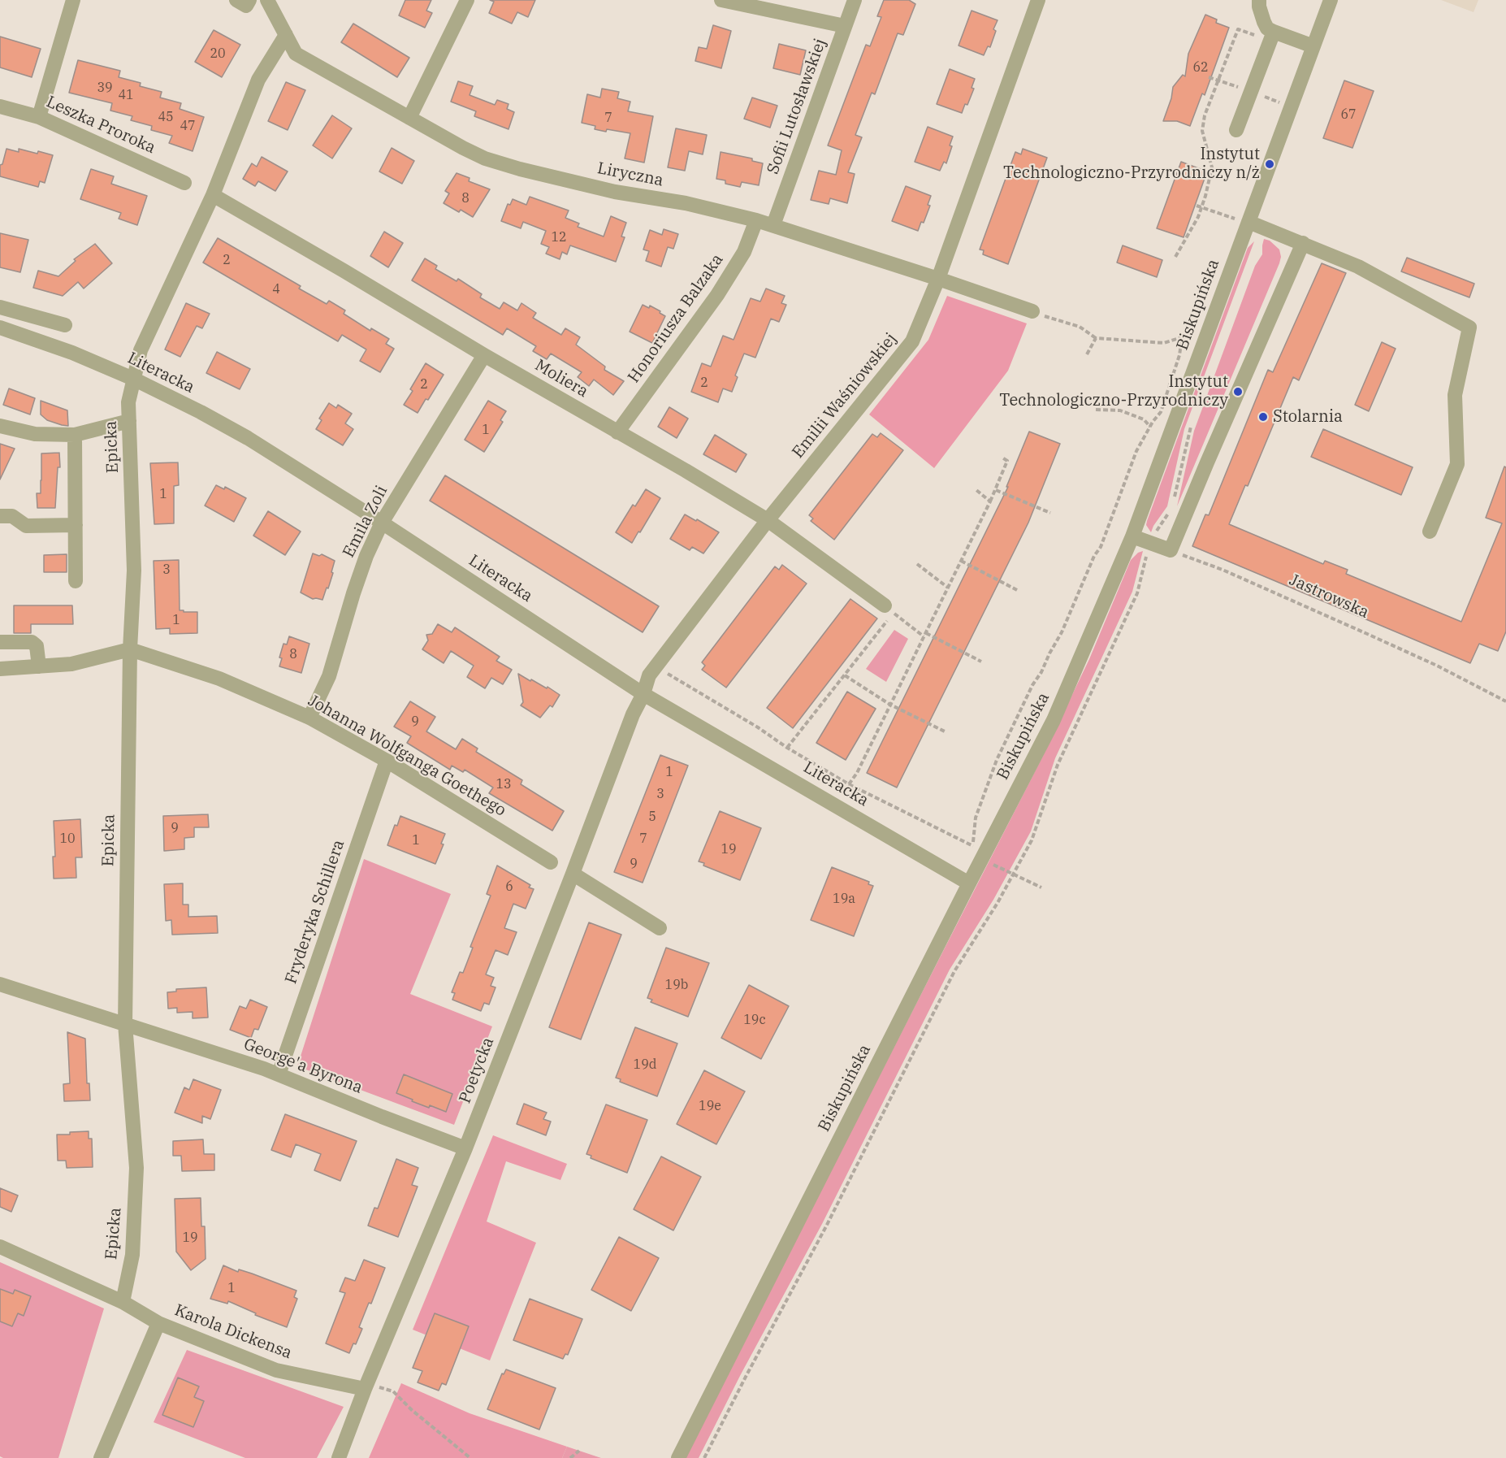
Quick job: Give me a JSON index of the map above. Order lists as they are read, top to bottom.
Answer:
{
  "streets": {
    "street": [
      "Sofii Lutosławskiej",
      "Leszka Proroka",
      "Liryczna",
      "Biskupińska",
      "Honoriusza Balzaka",
      "Literacka",
      "Moliera",
      "Emilii Waśniowskiej",
      "Epicka",
      "Emila Zoli",
      "Johanna Wolfganga Goethego",
      "Fryderyka Schillera",
      "George'a Byrona",
      "Poetycka",
      "Karola Dickensa"
    ],
    "path": ["Jastrowska"]
  },
  "crossings": [
    ["Sofii Lutosławskiej", "Liryczna"],
    ["Liryczna", "Honoriusza Balzaka"],
    ["Liryczna", "Emilii Waśniowskiej"],
    ["Liryczna", "Epicka"],
    ["Biskupińska", "Literacka"],
    ["Honoriusza Balzaka", "Moliera"],
    ["Literacka", "Emilii Waśniowskiej"],
    ["Literacka", "Epicka"],
    ["Literacka", "Emila Zoli"],
    ["Literacka", "Poetycka"],
    ["Moliera", "Emilii Waśniowskiej"],
    ["Moliera", "Epicka"],
    ["Moliera", "Emila Zoli"],
    ["Emilii Waśniowskiej", "Poetycka"],
    ["Epicka", "Johanna Wolfganga Goethego"],
    ["Epicka", "George'a Byrona"],
    ["Epicka", "Karola Dickensa"],
    ["Emila Zoli", "Johanna Wolfganga Goethego"],
    ["Johanna Wolfganga Goethego", "Fryderyka Schillera"],
    ["Fryderyka Schillera", "George'a Byrona"],
    ["George'a Byrona", "Poetycka"],
    ["Poetycka", "Karola Dickensa"]
  ],
  "places": ["Instytut Technologiczno-Przyrodniczy n/ż", "Instytut Technologiczno-Przyrodniczy", "Stolarnia"],
  "house_numbers": [
    "20",
    "62",
    "39",
    "41",
    "67",
    "45",
    "7",
    "47",
    "8",
    "12",
    "2",
    "4",
    "2",
    "2",
    "1",
    "1",
    "3",
    "1",
    "8",
    "9",
    "1",
    "13",
    "3",
    "5",
    "9",
    "10",
    "7",
    "1",
    "19",
    "9",
    "6",
    "19a",
    "19b",
    "19c",
    "19d",
    "19e",
    "19",
    "1"
  ]
}
